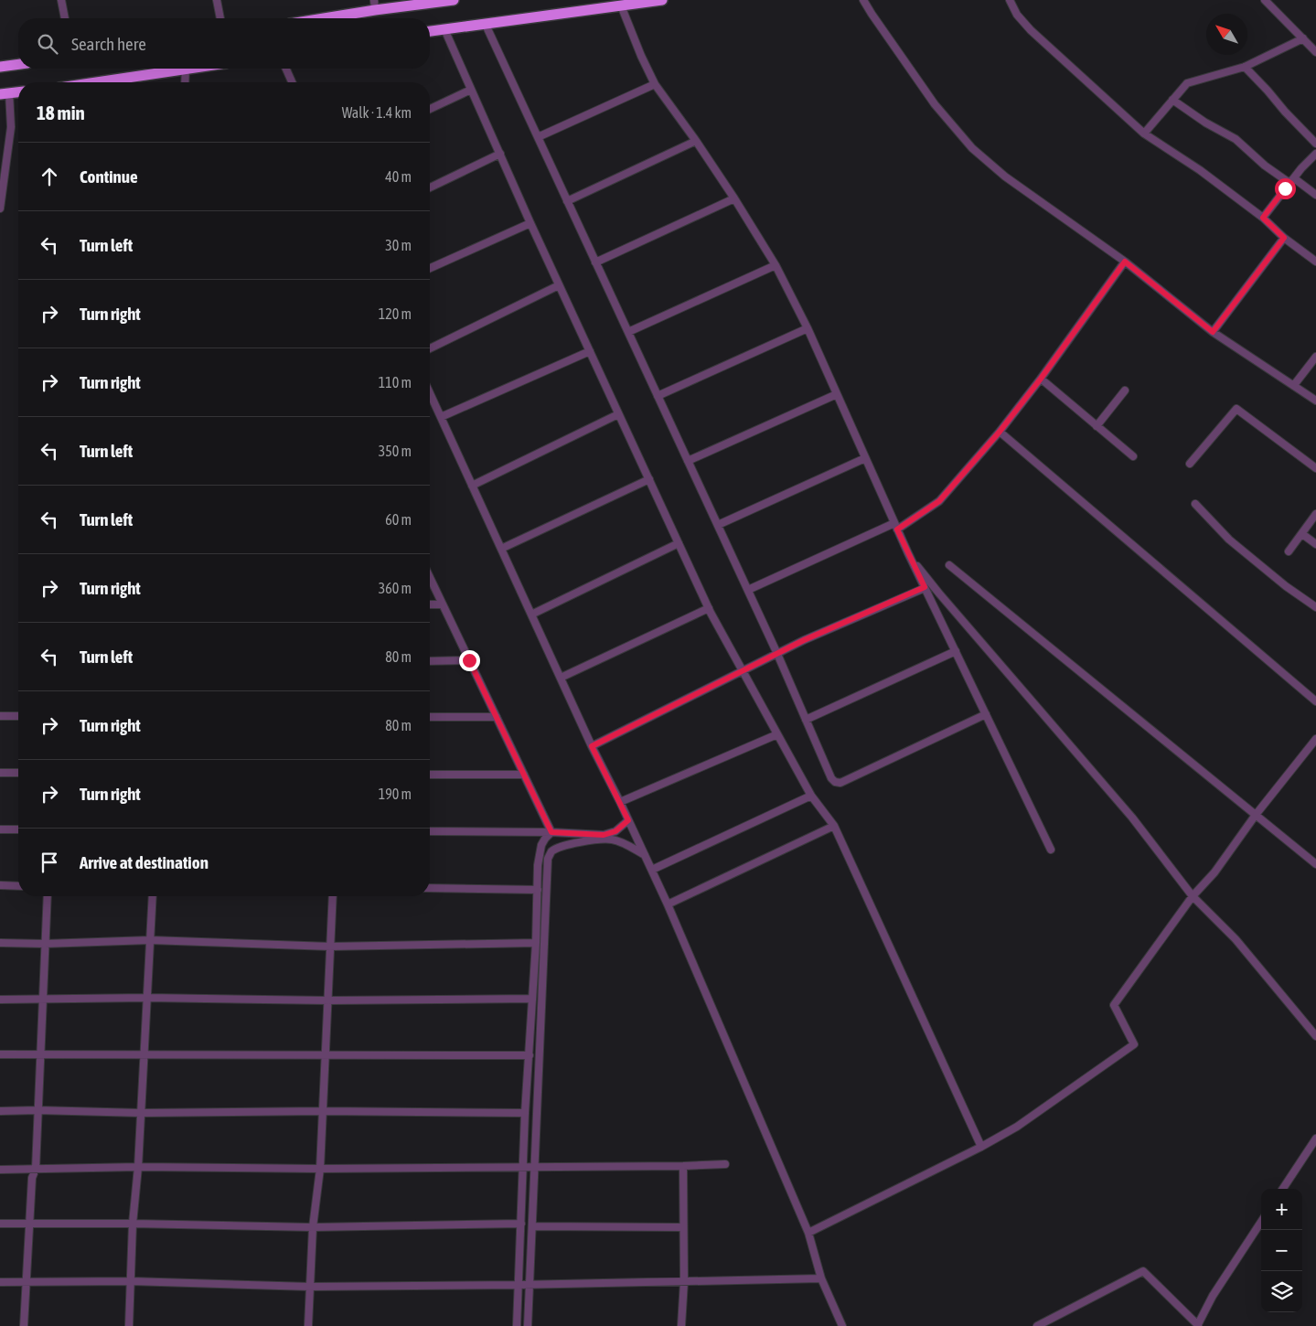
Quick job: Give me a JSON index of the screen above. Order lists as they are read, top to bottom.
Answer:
{
  "north": "top left",
  "page": {
    "search": "Search here",
    "heading": ["18 min", "Walk · 1.4 km"],
    "list": [
      ["Continue", "40 m"],
      ["Turn left", "30 m"],
      ["Turn right", "120 m"],
      ["Turn right", "110 m"],
      ["Turn left", "350 m"],
      ["Turn left", "60 m"],
      ["Turn right", "360 m"],
      ["Turn left", "80 m"],
      ["Turn right", "80 m"],
      ["Turn right", "190 m"],
      "Arrive at destination"
    ],
    "map_buttons": ["+", "−"]
  }
}
